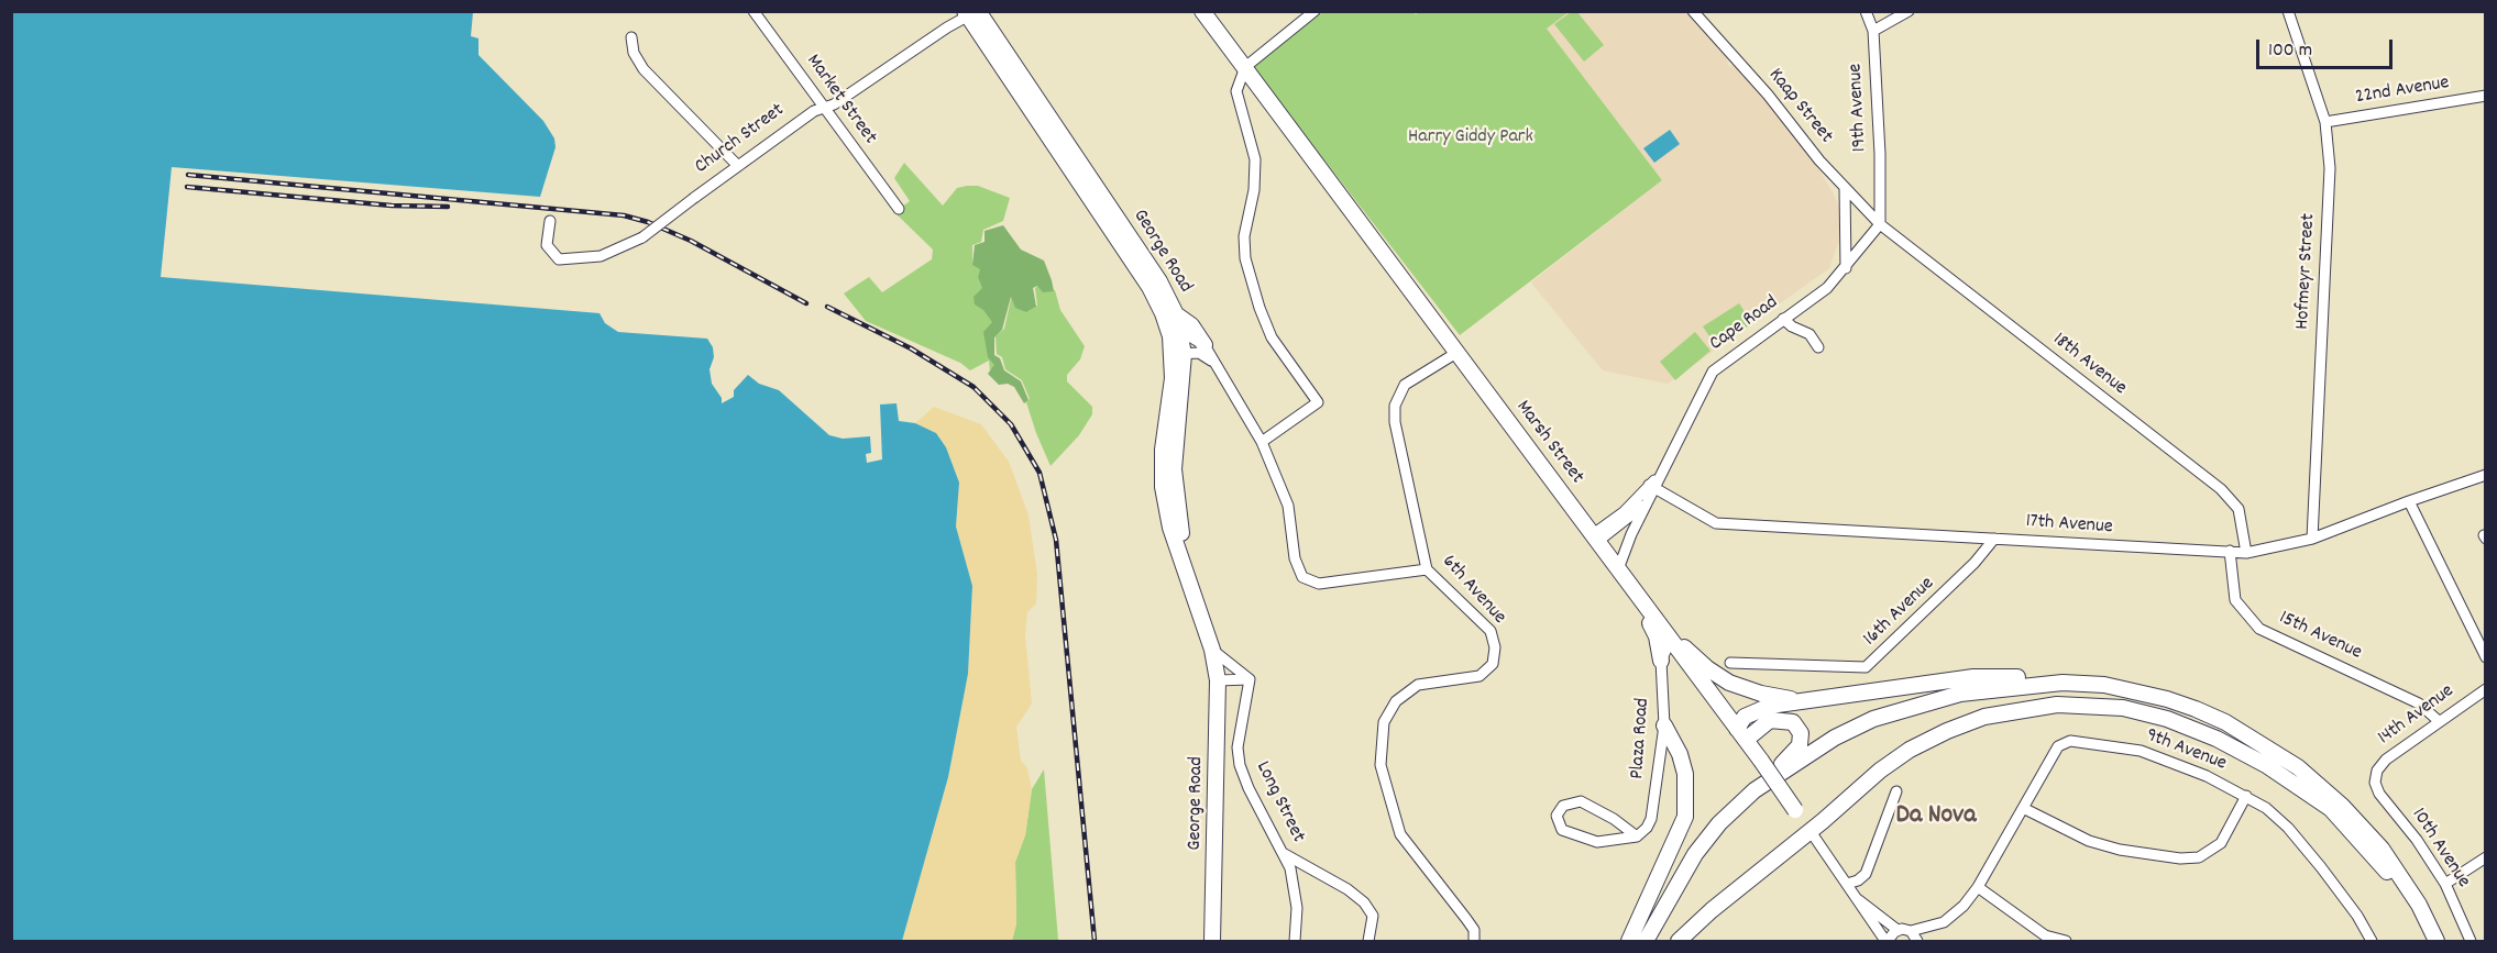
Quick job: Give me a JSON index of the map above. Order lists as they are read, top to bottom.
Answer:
{
  "streets": {
    "main road": ["George Road", "Marsh Street"],
    "street": [
      "22nd Avenue",
      "Market Street",
      "Kaap Street",
      "19th Avenue",
      "Church Street",
      "Hofmeyr Street",
      "Cape Road",
      "18th Avenue",
      "17th Avenue",
      "6th Avenue",
      "16th Avenue",
      "15th Avenue",
      "14th Avenue",
      "Plaza Road",
      "9th Avenue",
      "Long Street",
      "10th Avenue"
    ]
  },
  "crossings": [
    ["22nd Avenue", "Hofmeyr Street"],
    ["Market Street", "Church Street"],
    ["Kaap Street", "19th Avenue"],
    ["Kaap Street", "Cape Road"],
    ["Kaap Street", "18th Avenue"],
    ["19th Avenue", "Cape Road"],
    ["19th Avenue", "18th Avenue"],
    ["Church Street", "George Road"],
    ["Hofmeyr Street", "17th Avenue"],
    ["Cape Road", "18th Avenue"],
    ["Cape Road", "Marsh Street"],
    ["Cape Road", "17th Avenue"],
    ["18th Avenue", "17th Avenue"],
    ["Marsh Street", "6th Avenue"],
    ["Marsh Street", "Plaza Road"],
    ["17th Avenue", "16th Avenue"],
    ["17th Avenue", "15th Avenue"],
    ["15th Avenue", "14th Avenue"],
    ["14th Avenue", "10th Avenue"]
  ],
  "districts": ["Da Nova"],
  "parks": ["Harry Giddy Park"],
  "scale_bar": "100 m"
}
